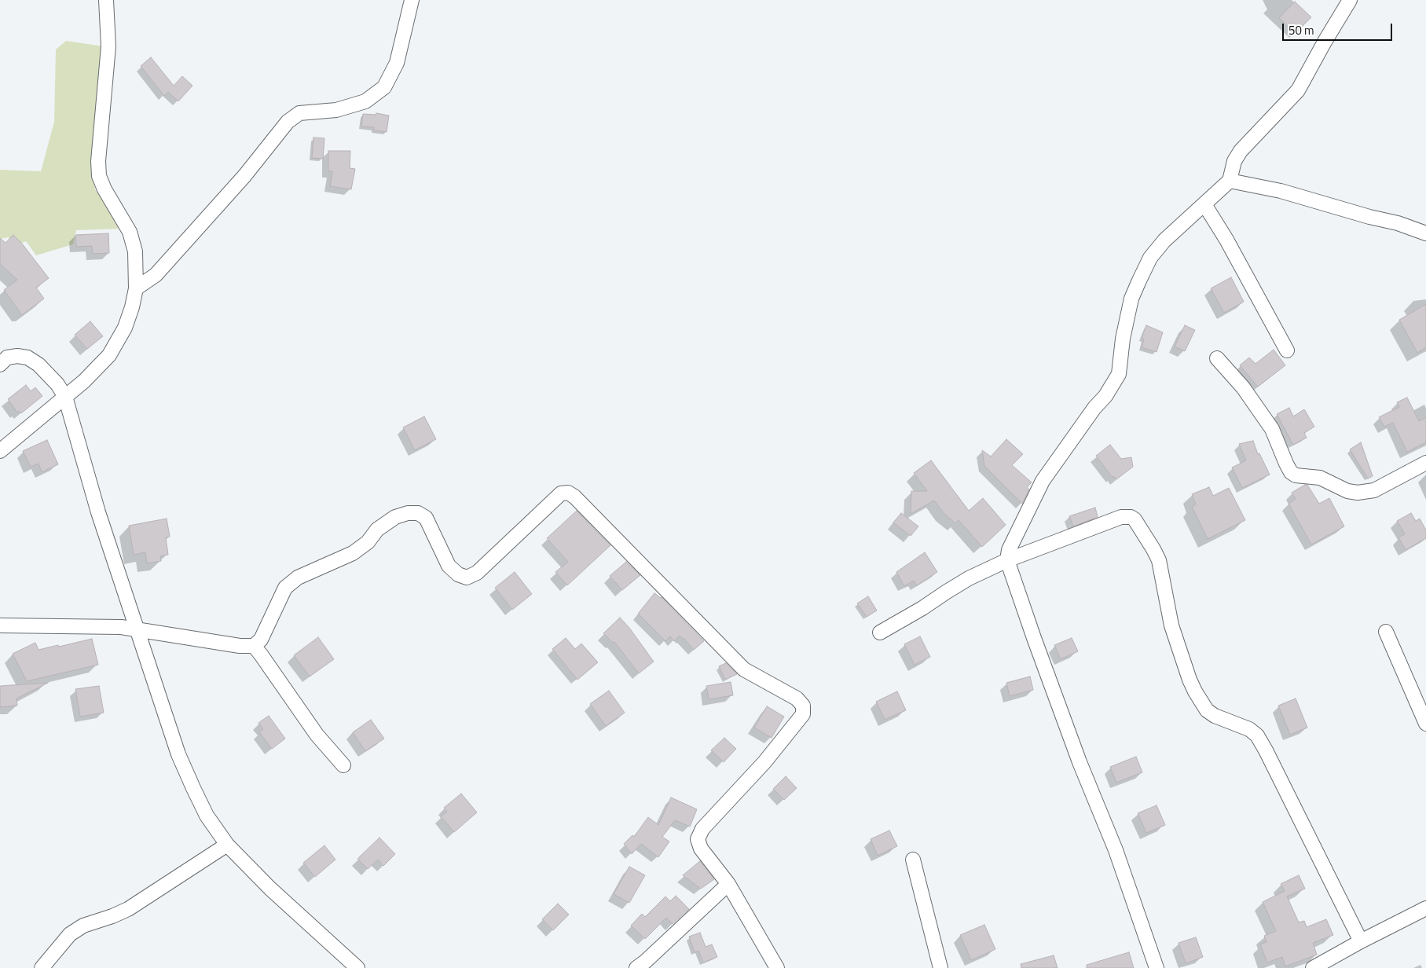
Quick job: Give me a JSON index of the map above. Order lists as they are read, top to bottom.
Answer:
{
  "scale_bar": "50 m"
}
